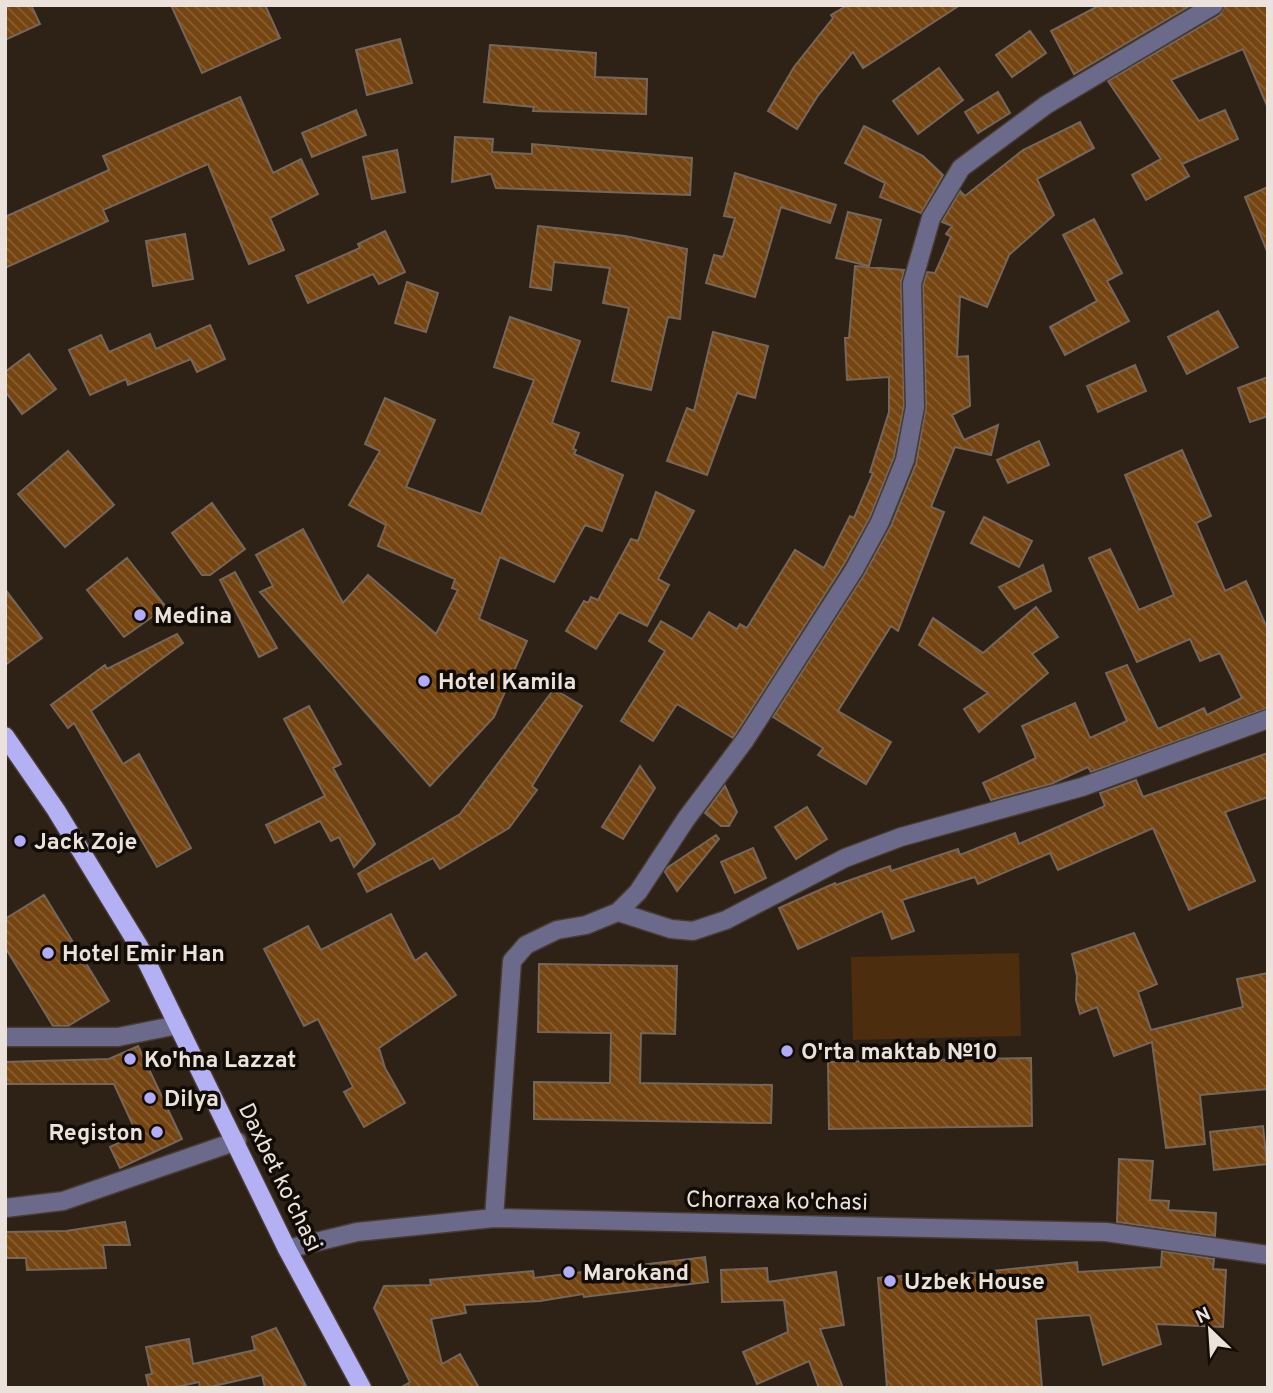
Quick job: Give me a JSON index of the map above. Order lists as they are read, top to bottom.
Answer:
{
  "streets": {
    "main road": ["Daxbet ko'chasi"],
    "street": ["Chorraxa ko'chasi"]
  },
  "crossings": [
    ["Daxbet ko'chasi", "Chorraxa ko'chasi"]
  ],
  "places": [
    "Medina",
    "Hotel Kamila",
    "Jack Zoje",
    "Hotel Emir Han",
    "O'rta maktab №10",
    "Ko'hna Lazzat",
    "Dilya",
    "Registon",
    "Marokand",
    "Uzbek House"
  ],
  "north": "top left"
}
